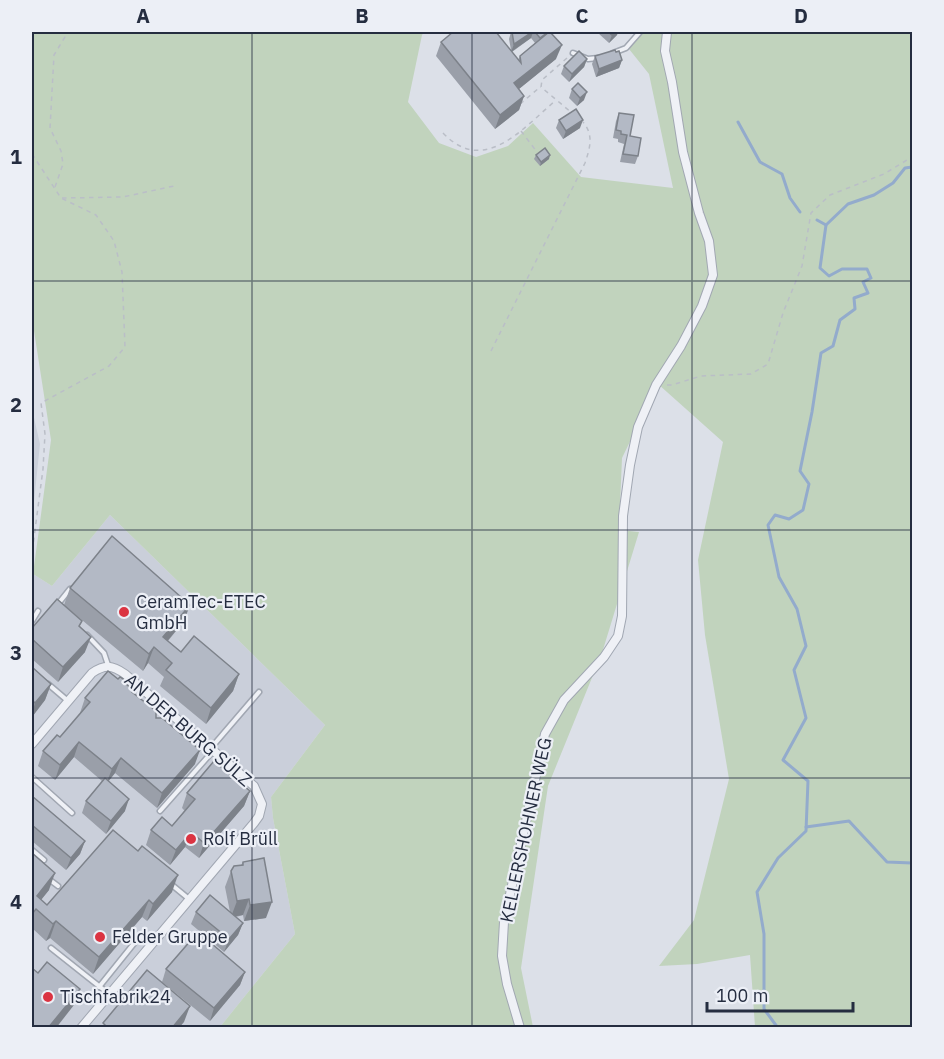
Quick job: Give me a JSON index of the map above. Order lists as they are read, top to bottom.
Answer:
{
  "streets": {
    "street": ["AN DER BURG SÜLZ", "KELLERSHOHNER WEG"]
  },
  "places": [
    "CeramTec-ETEC GmbH",
    "Rolf Brüll",
    "Felder Gruppe",
    "Tischfabrik24"
  ],
  "scale_bar": "100 m",
  "grid": {
    "columns": [
      "A",
      "B",
      "C",
      "D"
    ],
    "rows": [
      "1",
      "2",
      "3",
      "4"
    ]
  }
}
